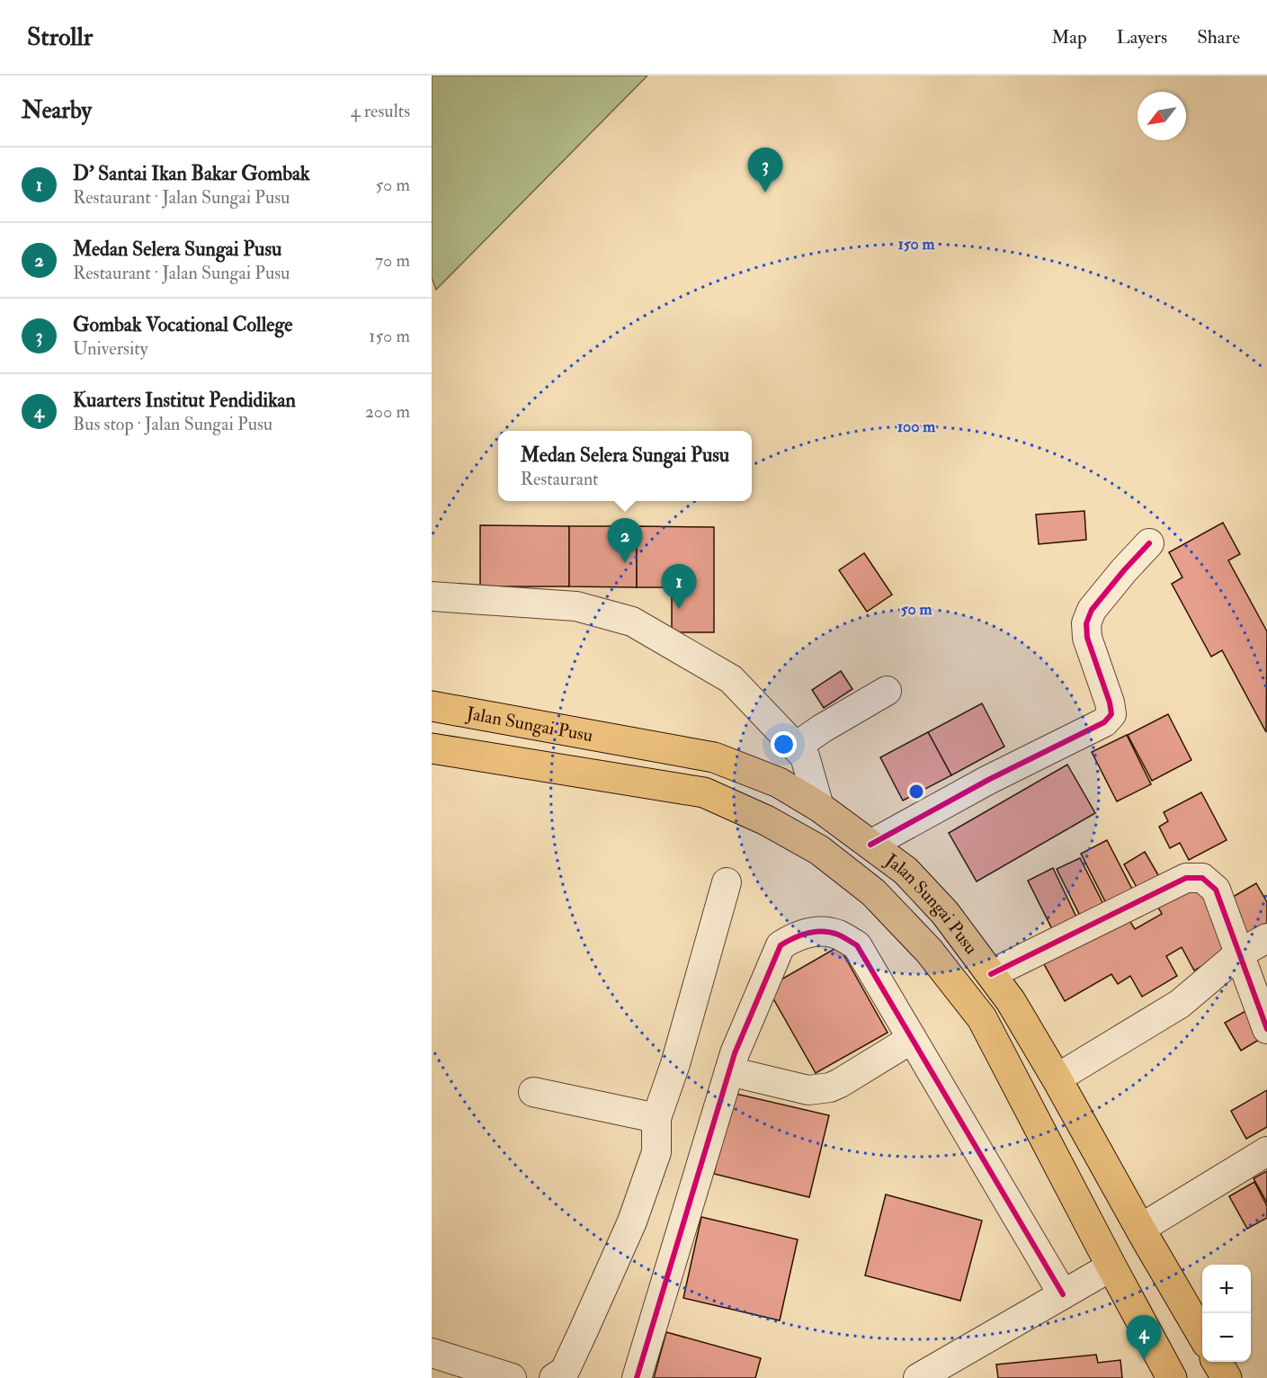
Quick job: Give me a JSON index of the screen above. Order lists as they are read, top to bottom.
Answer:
{
  "streets": {
    "main road": ["Jalan Sungai Pusu"]
  },
  "north": "bottom left",
  "page": {
    "header": "Strollr",
    "nav": ["Map", "Layers", "Share"],
    "heading": ["Nearby", "4 results"],
    "list": [
      {
        "mark": "1",
        "name": "D’ Santai Ikan Bakar Gombak",
        "note": "Restaurant · Jalan Sungai Pusu",
        "value": "50 m"
      },
      {
        "mark": "2",
        "name": "Medan Selera Sungai Pusu",
        "note": "Restaurant · Jalan Sungai Pusu",
        "value": "70 m"
      },
      {
        "mark": "3",
        "name": "Gombak Vocational College",
        "note": "University",
        "value": "150 m"
      },
      {
        "mark": "4",
        "name": "Kuarters Institut Pendidikan",
        "note": "Bus stop · Jalan Sungai Pusu",
        "value": "200 m"
      }
    ],
    "pins": [
      "3",
      "2",
      "1",
      "4"
    ],
    "popup": ["Medan Selera Sungai Pusu", "Restaurant"],
    "map_buttons": ["+", "−"]
  },
  "rings": ["150 m", "100 m", "50 m"]
}
